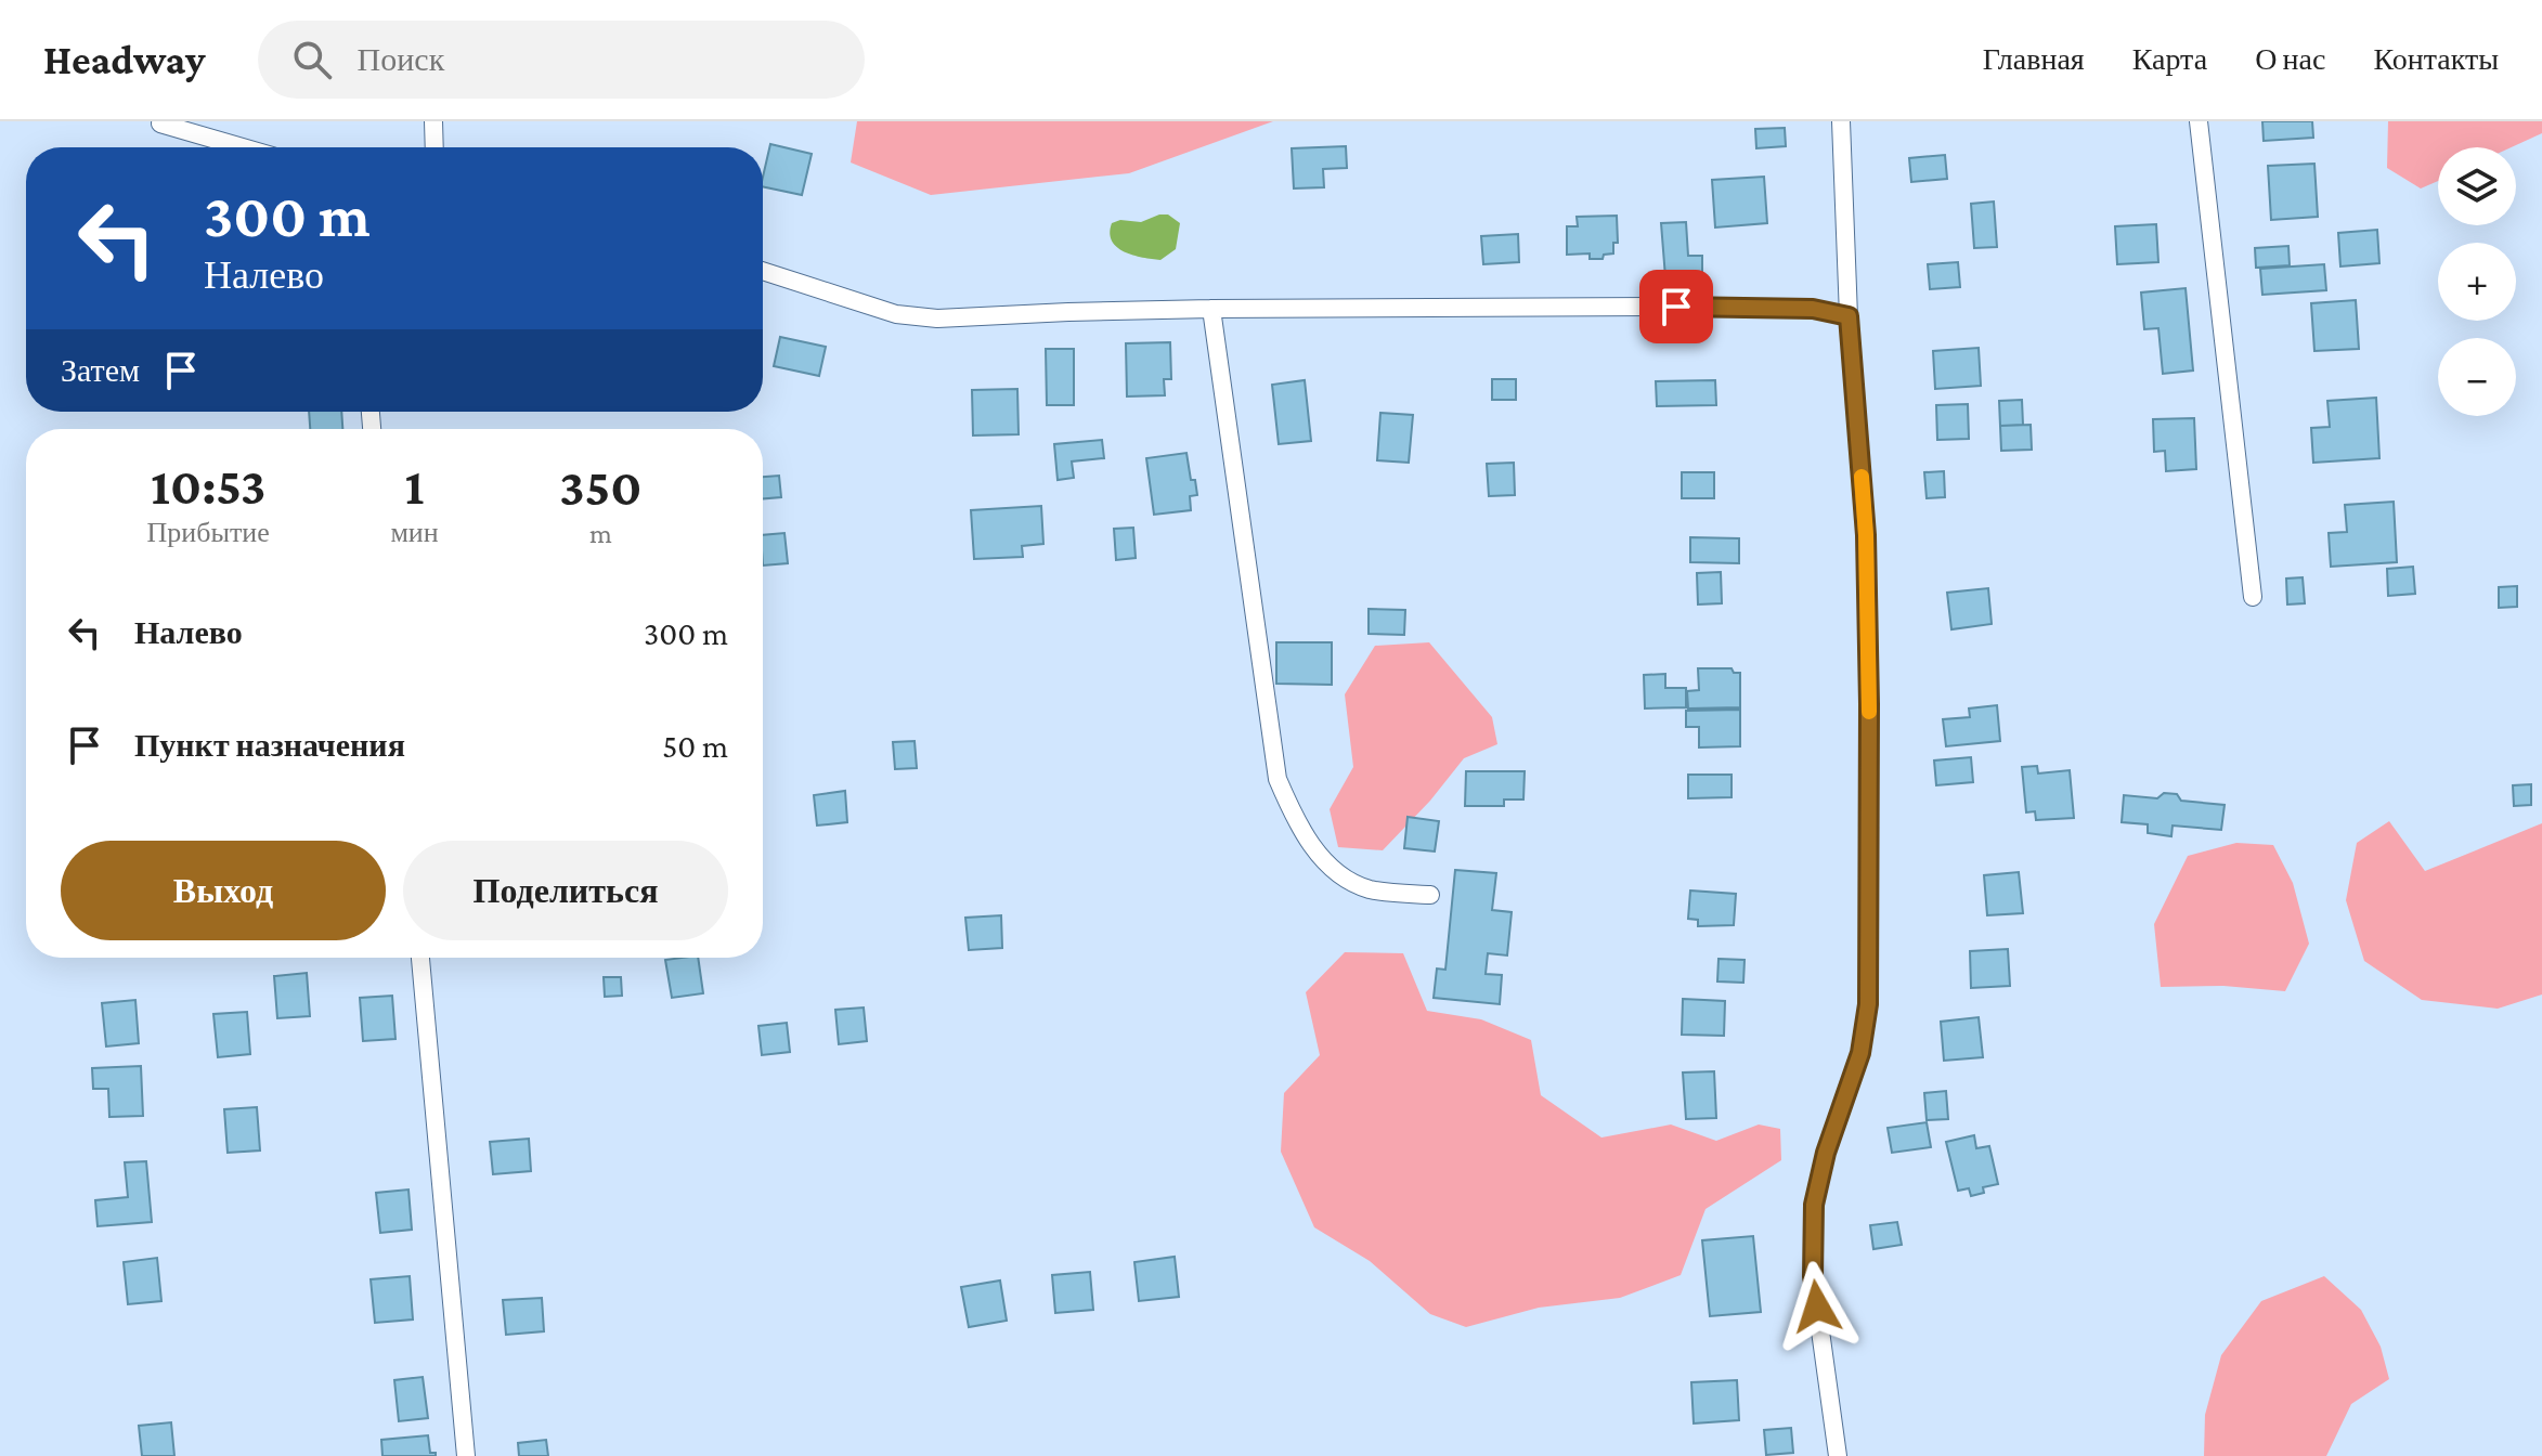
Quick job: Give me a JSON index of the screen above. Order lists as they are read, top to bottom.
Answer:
{
  "page": {
    "header": "Headway",
    "search": "Поиск",
    "nav": [
      "Главная",
      "Карта",
      "О нас",
      "Контакты"
    ],
    "map_buttons": ["+", "−"],
    "turn": ["300 m", "Налево"],
    "then": "Затем",
    "eta": [
      "10:53",
      "Прибытие",
      "1",
      "мин",
      "350",
      "m"
    ],
    "list": [
      {
        "name": "Налево",
        "value": "300 m"
      },
      {
        "name": "Пункт назначения",
        "value": "50 m"
      }
    ],
    "buttons": ["Выход", "Поделиться"]
  }
}
